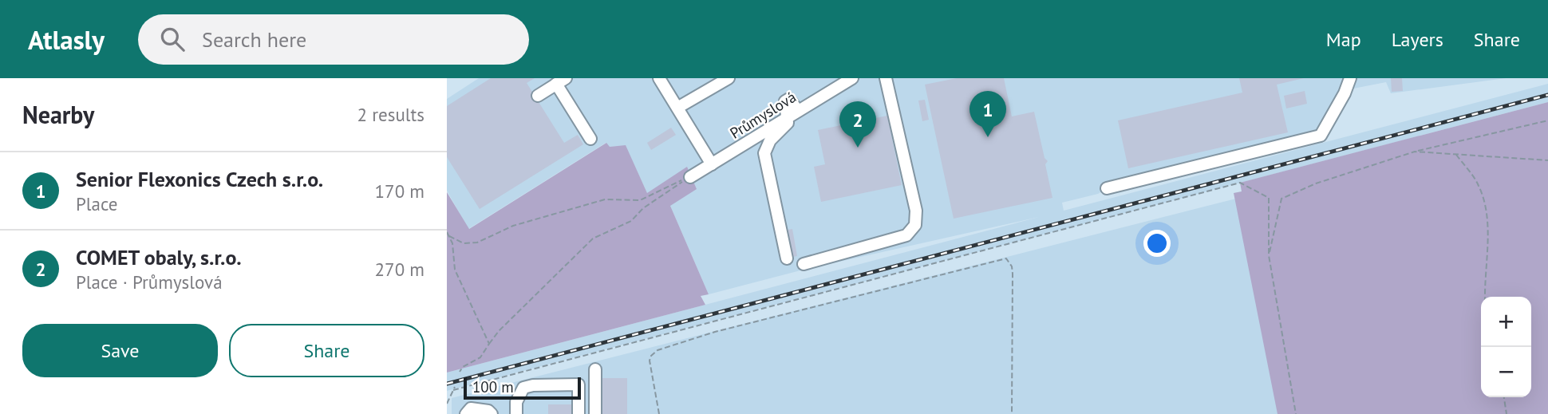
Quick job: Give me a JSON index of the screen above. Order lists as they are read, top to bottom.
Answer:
{
  "streets": {
    "street": ["Průmyslová"]
  },
  "scale_bar": "100 m",
  "page": {
    "header": "Atlasly",
    "search": "Search here",
    "nav": ["Map", "Layers", "Share"],
    "heading": ["Nearby", "2 results"],
    "pins": ["1", "2"],
    "list": [
      {
        "mark": "1",
        "name": "Senior Flexonics Czech s.r.o.",
        "note": "Place",
        "value": "170 m"
      },
      {
        "mark": "2",
        "name": "COMET obaly, s.r.o.",
        "note": "Place · Průmyslová",
        "value": "270 m"
      }
    ],
    "map_buttons": ["+", "−"],
    "buttons": ["Save", "Share"],
    "scale": "100 m"
  }
}
